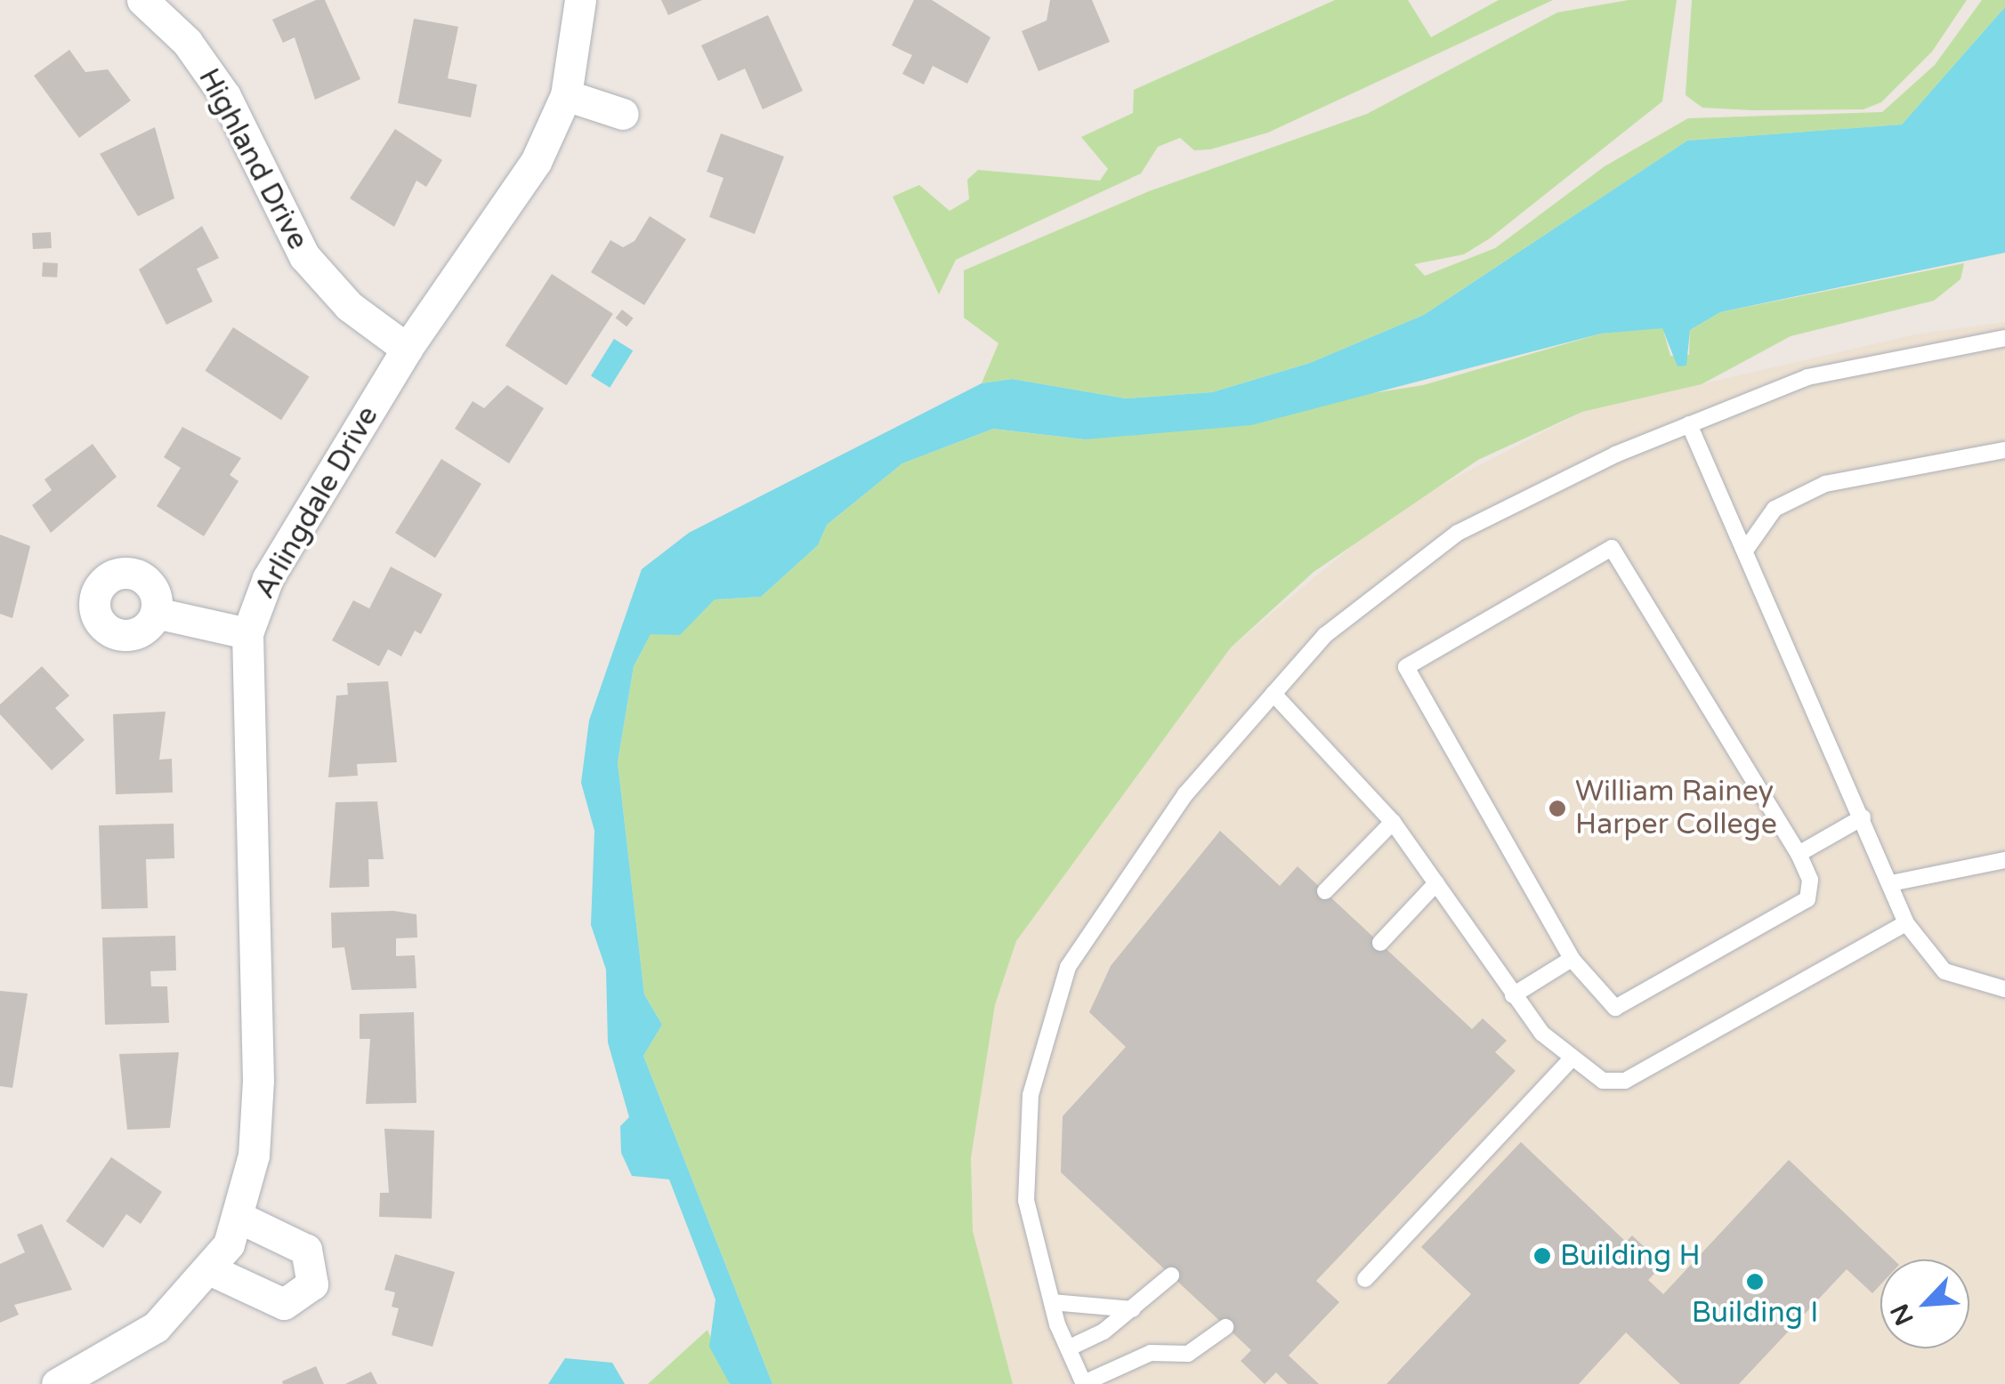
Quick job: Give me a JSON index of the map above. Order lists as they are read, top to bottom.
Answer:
{
  "streets": {
    "street": ["Highland Drive", "Arlingdale Drive"]
  },
  "crossings": [
    ["Highland Drive", "Arlingdale Drive"]
  ],
  "places": ["William Rainey Harper College", "Building H", "Building I"],
  "north": "bottom left"
}
